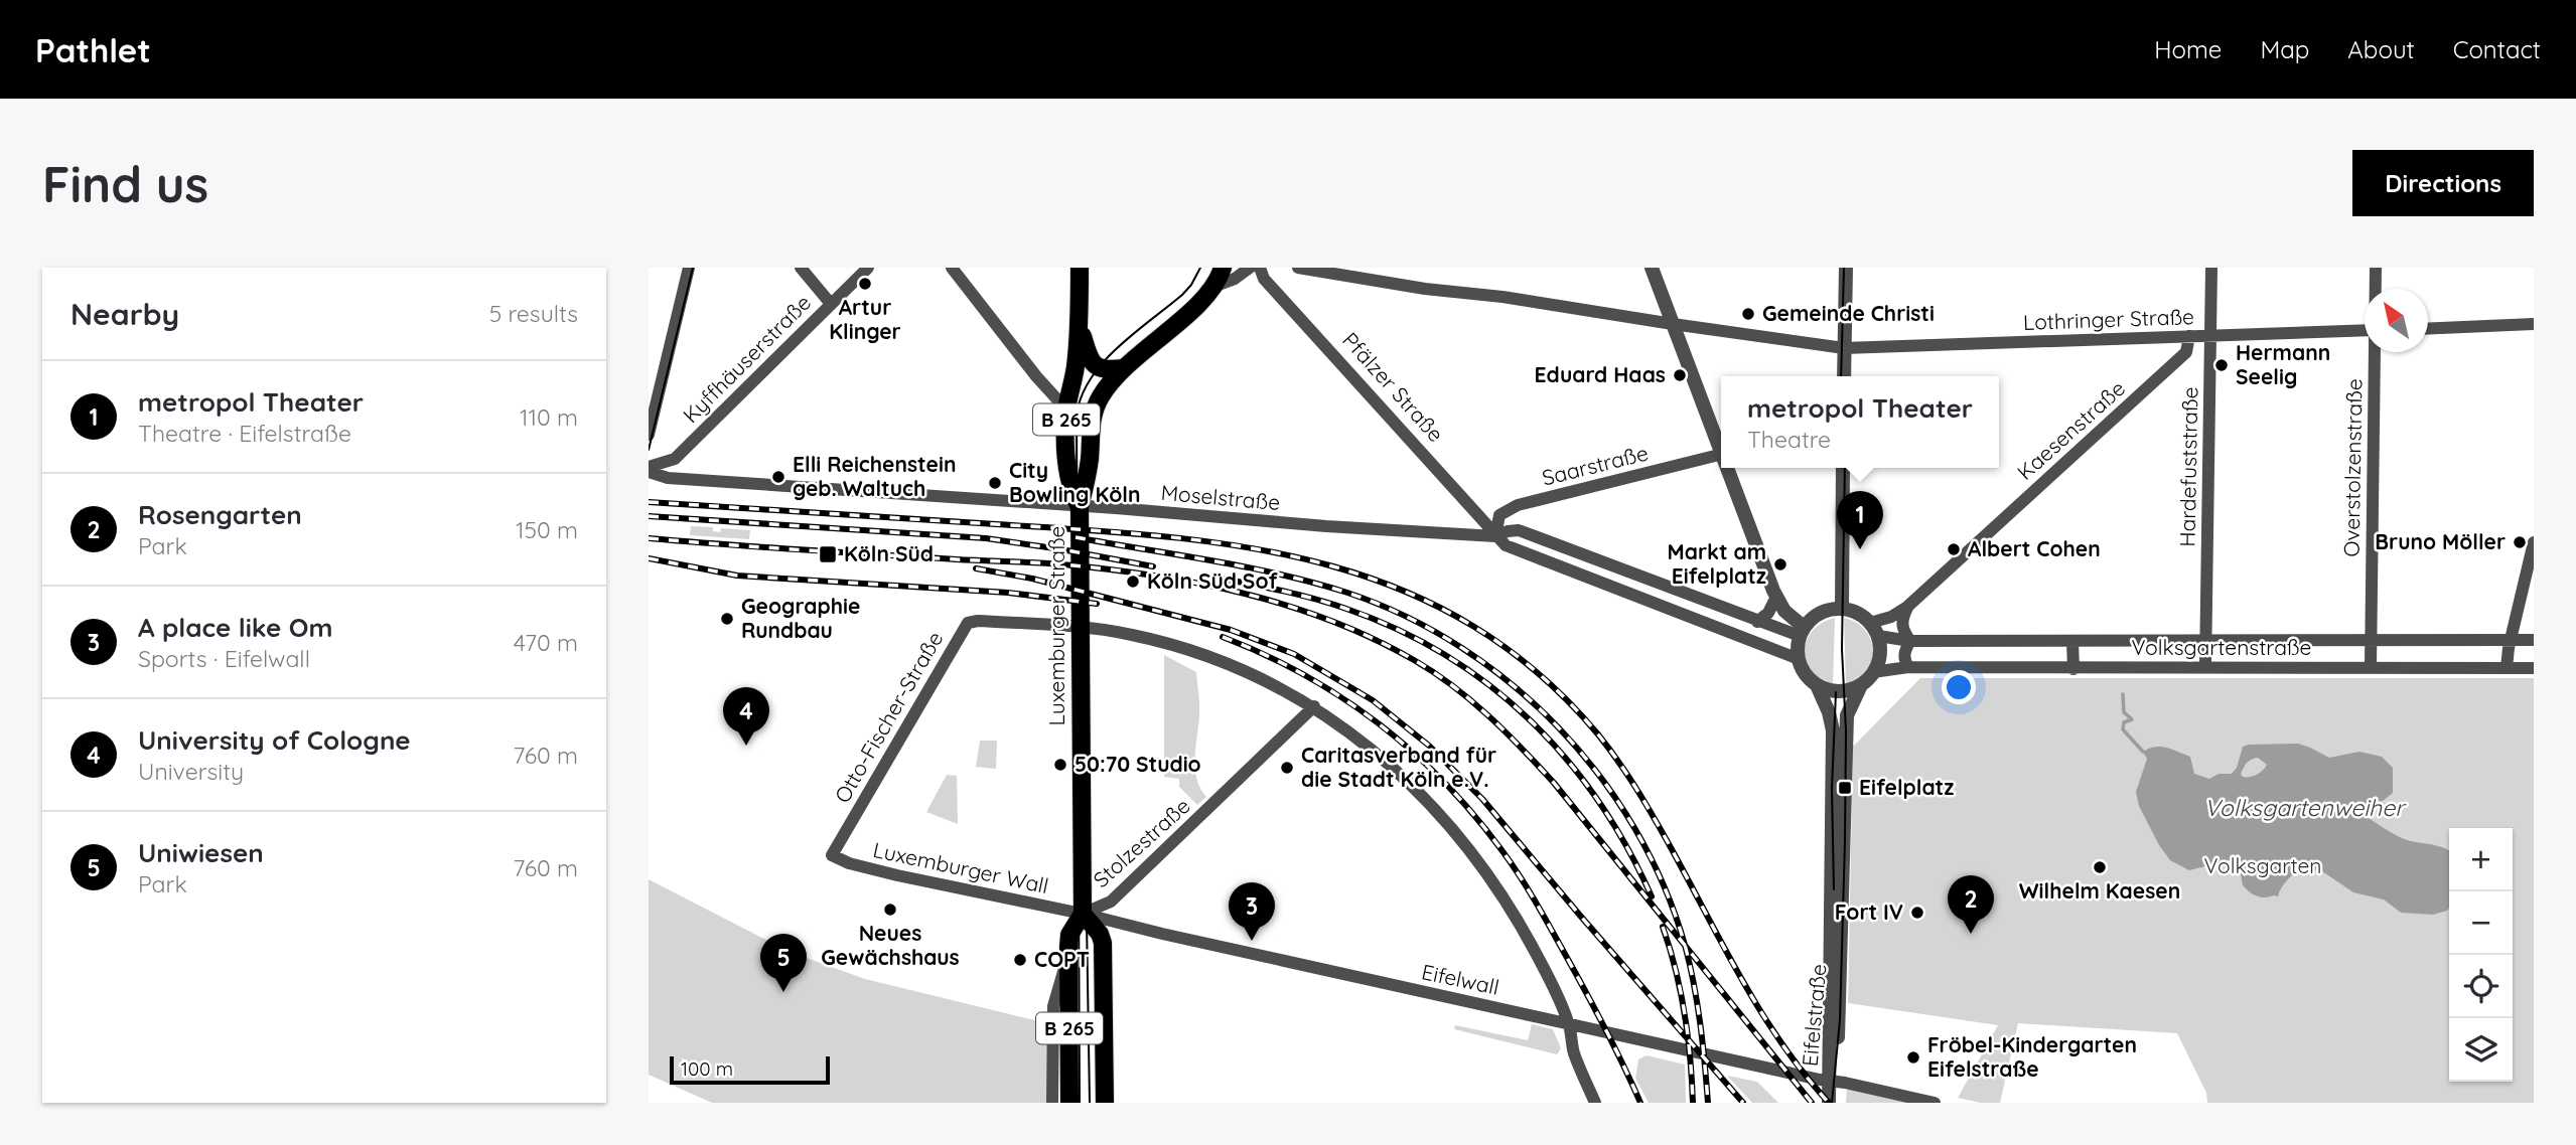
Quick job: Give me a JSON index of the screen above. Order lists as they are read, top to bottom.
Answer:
{
  "streets": {
    "main road": ["B 265", "Luxemburger Straße"],
    "street": [
      "Lothringer Straße",
      "Kyffhäuserstraße",
      "Pfälzer Straße",
      "Kaesenstraße",
      "Saarstraße",
      "Hardefuststraße",
      "Overstolzenstraße",
      "Moselstraße",
      "Volksgartenstraße",
      "Otto-Fischer-Straße",
      "Stolzestraße",
      "Luxemburger Wall",
      "Eifelwall",
      "Eifelstraße"
    ]
  },
  "crossings": [
    ["Lothringer Straße", "Kaesenstraße"],
    ["Lothringer Straße", "Hardefuststraße"],
    ["Pfälzer Straße", "Kaesenstraße"],
    ["Pfälzer Straße", "Saarstraße"],
    ["Pfälzer Straße", "Moselstraße"],
    ["Pfälzer Straße", "Volksgartenstraße"],
    ["Pfälzer Straße", "Eifelstraße"],
    ["B 265", "Luxemburger Straße"],
    ["B 265", "Stolzestraße"],
    ["B 265", "Luxemburger Wall"],
    ["B 265", "Eifelwall"],
    ["Kaesenstraße", "Volksgartenstraße"],
    ["Kaesenstraße", "Eifelstraße"],
    ["Saarstraße", "Moselstraße"],
    ["Hardefuststraße", "Volksgartenstraße"],
    ["Overstolzenstraße", "Volksgartenstraße"],
    ["Moselstraße", "Luxemburger Straße"],
    ["Luxemburger Straße", "Otto-Fischer-Straße"],
    ["Luxemburger Straße", "Stolzestraße"],
    ["Luxemburger Straße", "Luxemburger Wall"],
    ["Luxemburger Straße", "Eifelwall"],
    ["Volksgartenstraße", "Eifelstraße"],
    ["Otto-Fischer-Straße", "Luxemburger Wall"],
    ["Stolzestraße", "Luxemburger Wall"],
    ["Stolzestraße", "Eifelwall"],
    ["Luxemburger Wall", "Eifelwall"],
    ["Eifelwall", "Eifelstraße"]
  ],
  "water": ["Volksgartenweiher"],
  "parks": ["Volksgarten"],
  "places": {
    "other": [
      "Artur Klinger",
      "Gemeinde Christi",
      "Hermann Seelig",
      "Eduard Haas",
      "Elli Reichenstein geb. Waltuch",
      "City Bowling Köln",
      "Bruno Möller",
      "Albert Cohen",
      "Markt am Eifelplatz",
      "Köln Süd Sof",
      "Geographie Rundbau",
      "50:70 Studio",
      "Caritasverband für die Stadt Köln e.V.",
      "Wilhelm Kaesen",
      "Neues Gewächshaus",
      "Fort IV",
      "COPT",
      "Fröbel-Kindergarten Eifelstraße"
    ],
    "transit": ["Köln Süd", "Eifelplatz"]
  },
  "scale_bar": "100 m",
  "north": "top left",
  "page": {
    "header": "Pathlet",
    "nav": [
      "Home",
      "Map",
      "About",
      "Contact"
    ],
    "buttons": "Directions",
    "title": "Find us",
    "heading": ["Nearby", "5 results"],
    "list": [
      {
        "mark": "1",
        "name": "metropol Theater",
        "note": "Theatre · Eifelstraße",
        "value": "110 m"
      },
      {
        "mark": "2",
        "name": "Rosengarten",
        "note": "Park",
        "value": "150 m"
      },
      {
        "mark": "3",
        "name": "A place like Om",
        "note": "Sports · Eifelwall",
        "value": "470 m"
      },
      {
        "mark": "4",
        "name": "University of Cologne",
        "note": "University",
        "value": "760 m"
      },
      {
        "mark": "5",
        "name": "Uniwiesen",
        "note": "Park",
        "value": "760 m"
      }
    ],
    "popup": ["metropol Theater", "Theatre"],
    "pins": [
      "1",
      "4",
      "2",
      "3",
      "5"
    ],
    "map_buttons": ["+", "−"],
    "scale": "100 m"
  }
}
